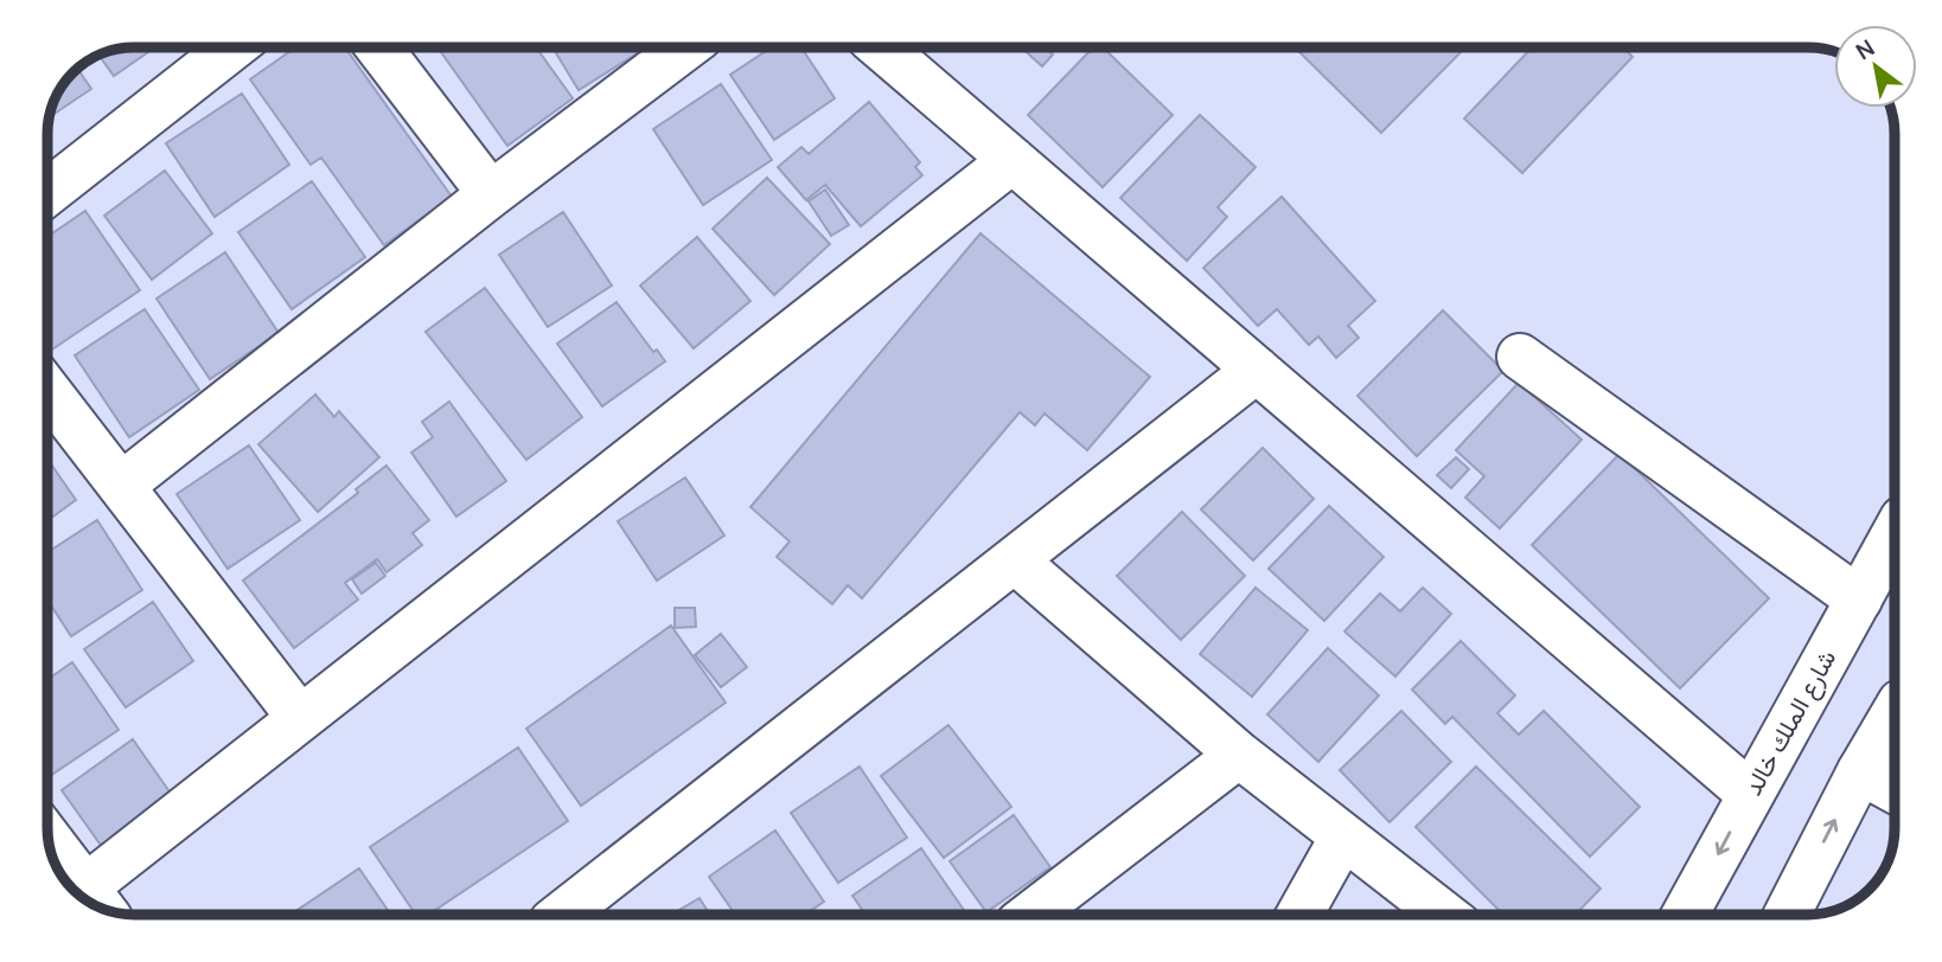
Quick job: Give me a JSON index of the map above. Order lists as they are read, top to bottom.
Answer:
{
  "streets": {
    "street": ["شارع الملك خالد"]
  },
  "north": "top left"
}
